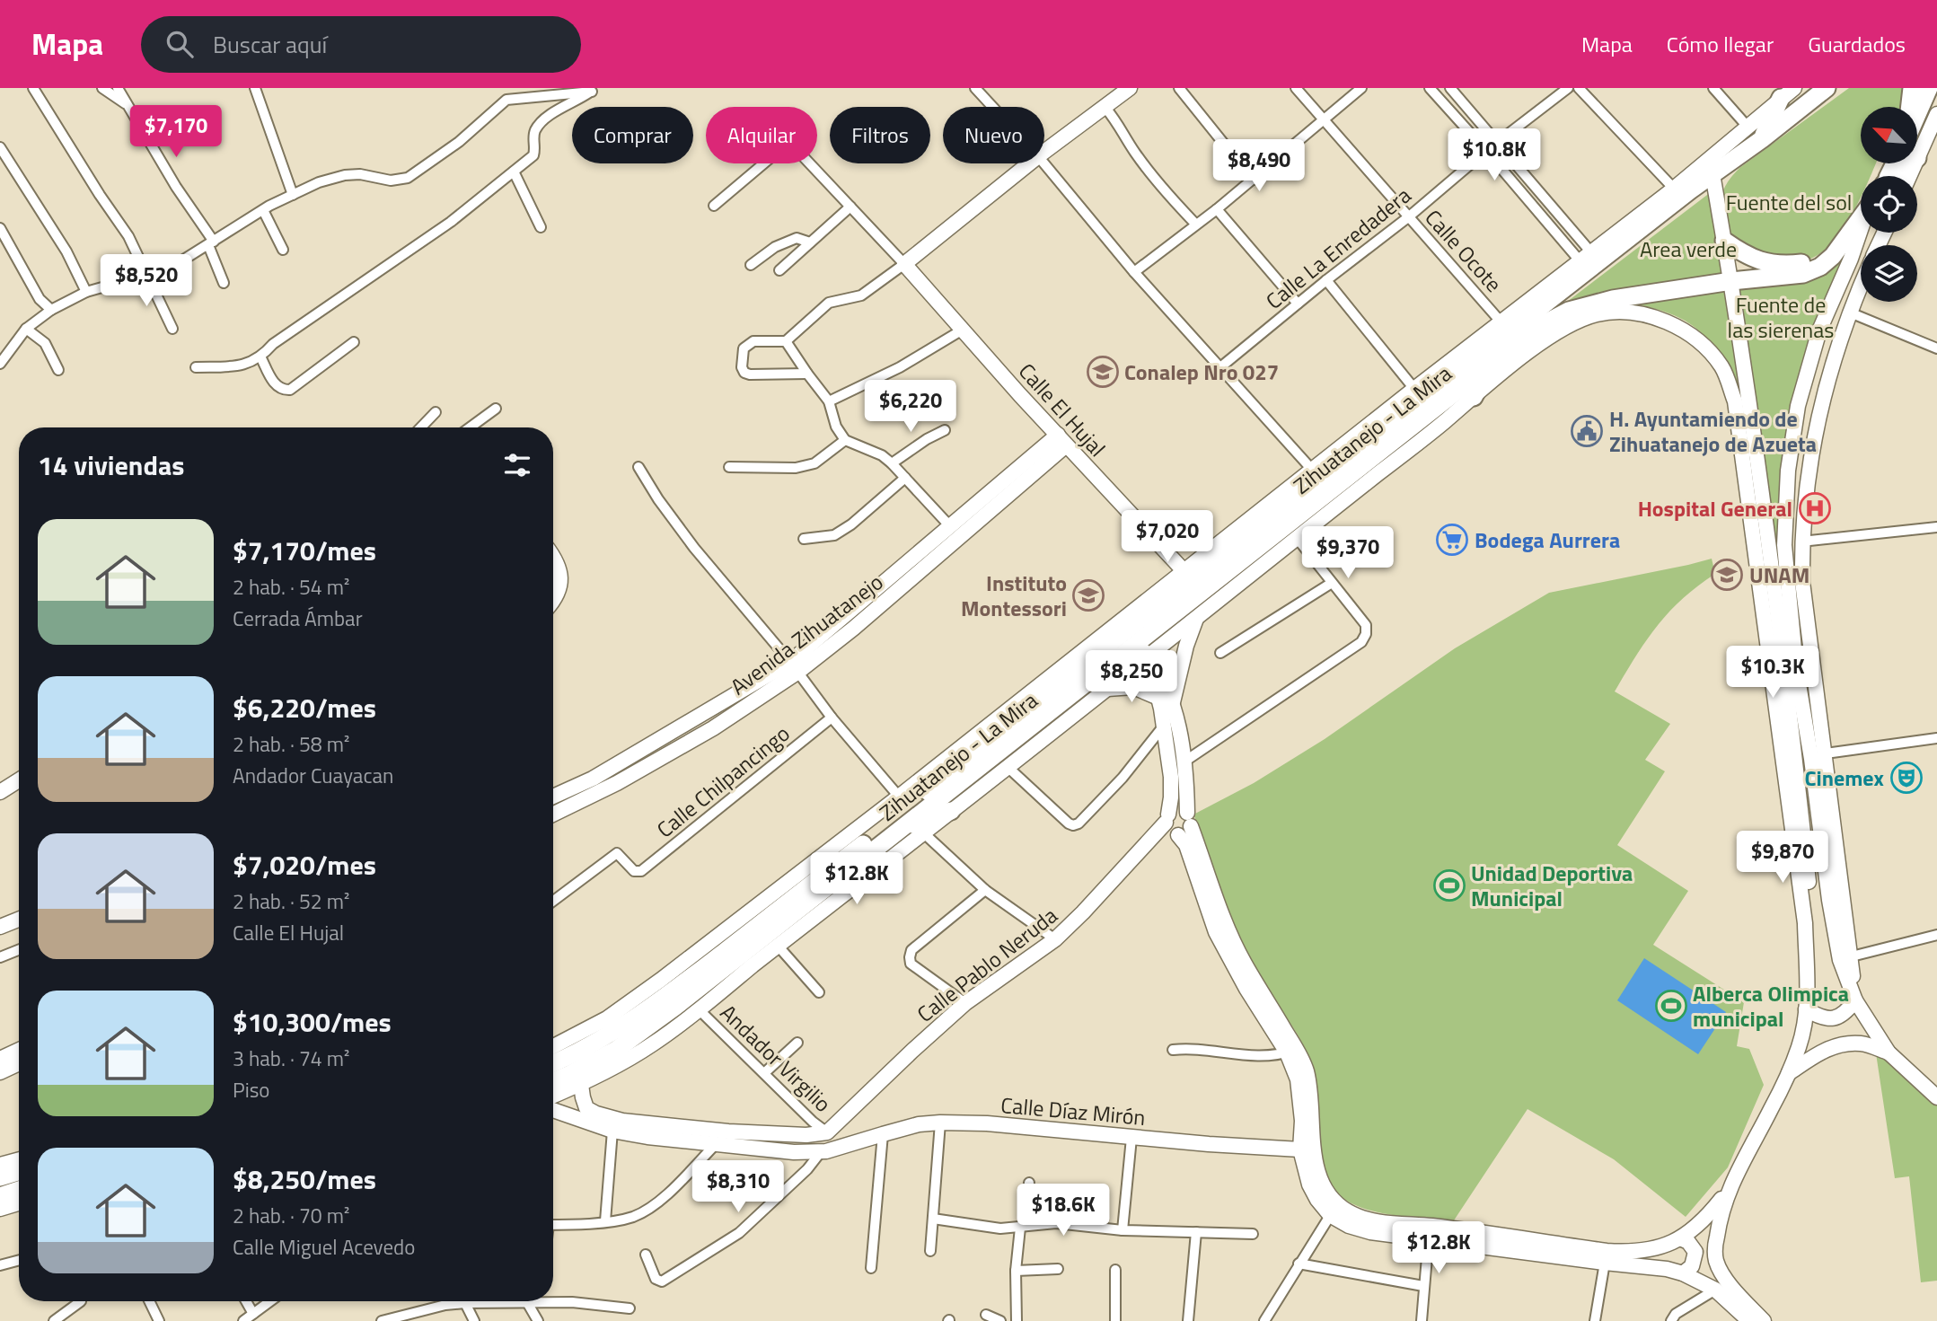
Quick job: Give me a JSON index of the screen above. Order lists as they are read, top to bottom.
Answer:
{
  "streets": {
    "highway": ["Zihuatanejo - La Mira"],
    "main road": [
      "Calle El Hujal",
      "Avenida Zihuatanejo",
      "Calle Pablo Neruda",
      "Calle Díaz Mirón"
    ],
    "street": [
      "Calle La Enredadera",
      "Calle Ocote",
      "Calle Chilpancingo",
      "Andador Virgilio"
    ]
  },
  "crossings": [
    ["Calle La Enredadera", "Calle Ocote"],
    ["Calle El Hujal", "Zihuatanejo - La Mira"],
    ["Calle El Hujal", "Avenida Zihuatanejo"],
    ["Calle Pablo Neruda", "Andador Virgilio"]
  ],
  "parks": ["Fuente del sol", "Area verde", "Fuente de las sierenas"],
  "places": {
    "school or university": ["Conalep Nro 027", "UNAM", "Instituto Montessori"],
    "public building": ["H. Ayuntamiendo de Zihuatanejo de Azueta"],
    "hospital": ["Hospital General"],
    "supermarket": ["Bodega Aurrera"],
    "theatre": ["Cinemex"],
    "sports": ["Unidad Deportiva Municipal", "Alberca Olimpica municipal"]
  },
  "north": "top left",
  "page": {
    "header": "Mapa",
    "search": "Buscar aquí",
    "nav": ["Mapa", "Cómo llegar", "Guardados"],
    "price": [
      "$7,170",
      "$10.8K",
      "$8,490",
      "$8,520",
      "$6,220",
      "$7,020",
      "$9,370",
      "$10.3K",
      "$8,250",
      "$9,870",
      "$12.8K",
      "$8,310",
      "$18.6K",
      "$12.8K"
    ],
    "chip": [
      "Comprar",
      "Alquilar",
      "Filtros",
      "Nuevo"
    ],
    "heading": "14 viviendas",
    "list": [
      {
        "name": "$7,170/mes",
        "note": "2 hab. · 54 m² · Cerrada Ámbar"
      },
      {
        "name": "$6,220/mes",
        "note": "2 hab. · 58 m² · Andador Cuayacan"
      },
      {
        "name": "$7,020/mes",
        "note": "2 hab. · 52 m² · Calle El Hujal"
      },
      {
        "name": "$10,300/mes",
        "note": "3 hab. · 74 m² · Piso"
      },
      {
        "name": "$8,250/mes",
        "note": "2 hab. · 70 m² · Calle Miguel Acevedo"
      }
    ]
  }
}
